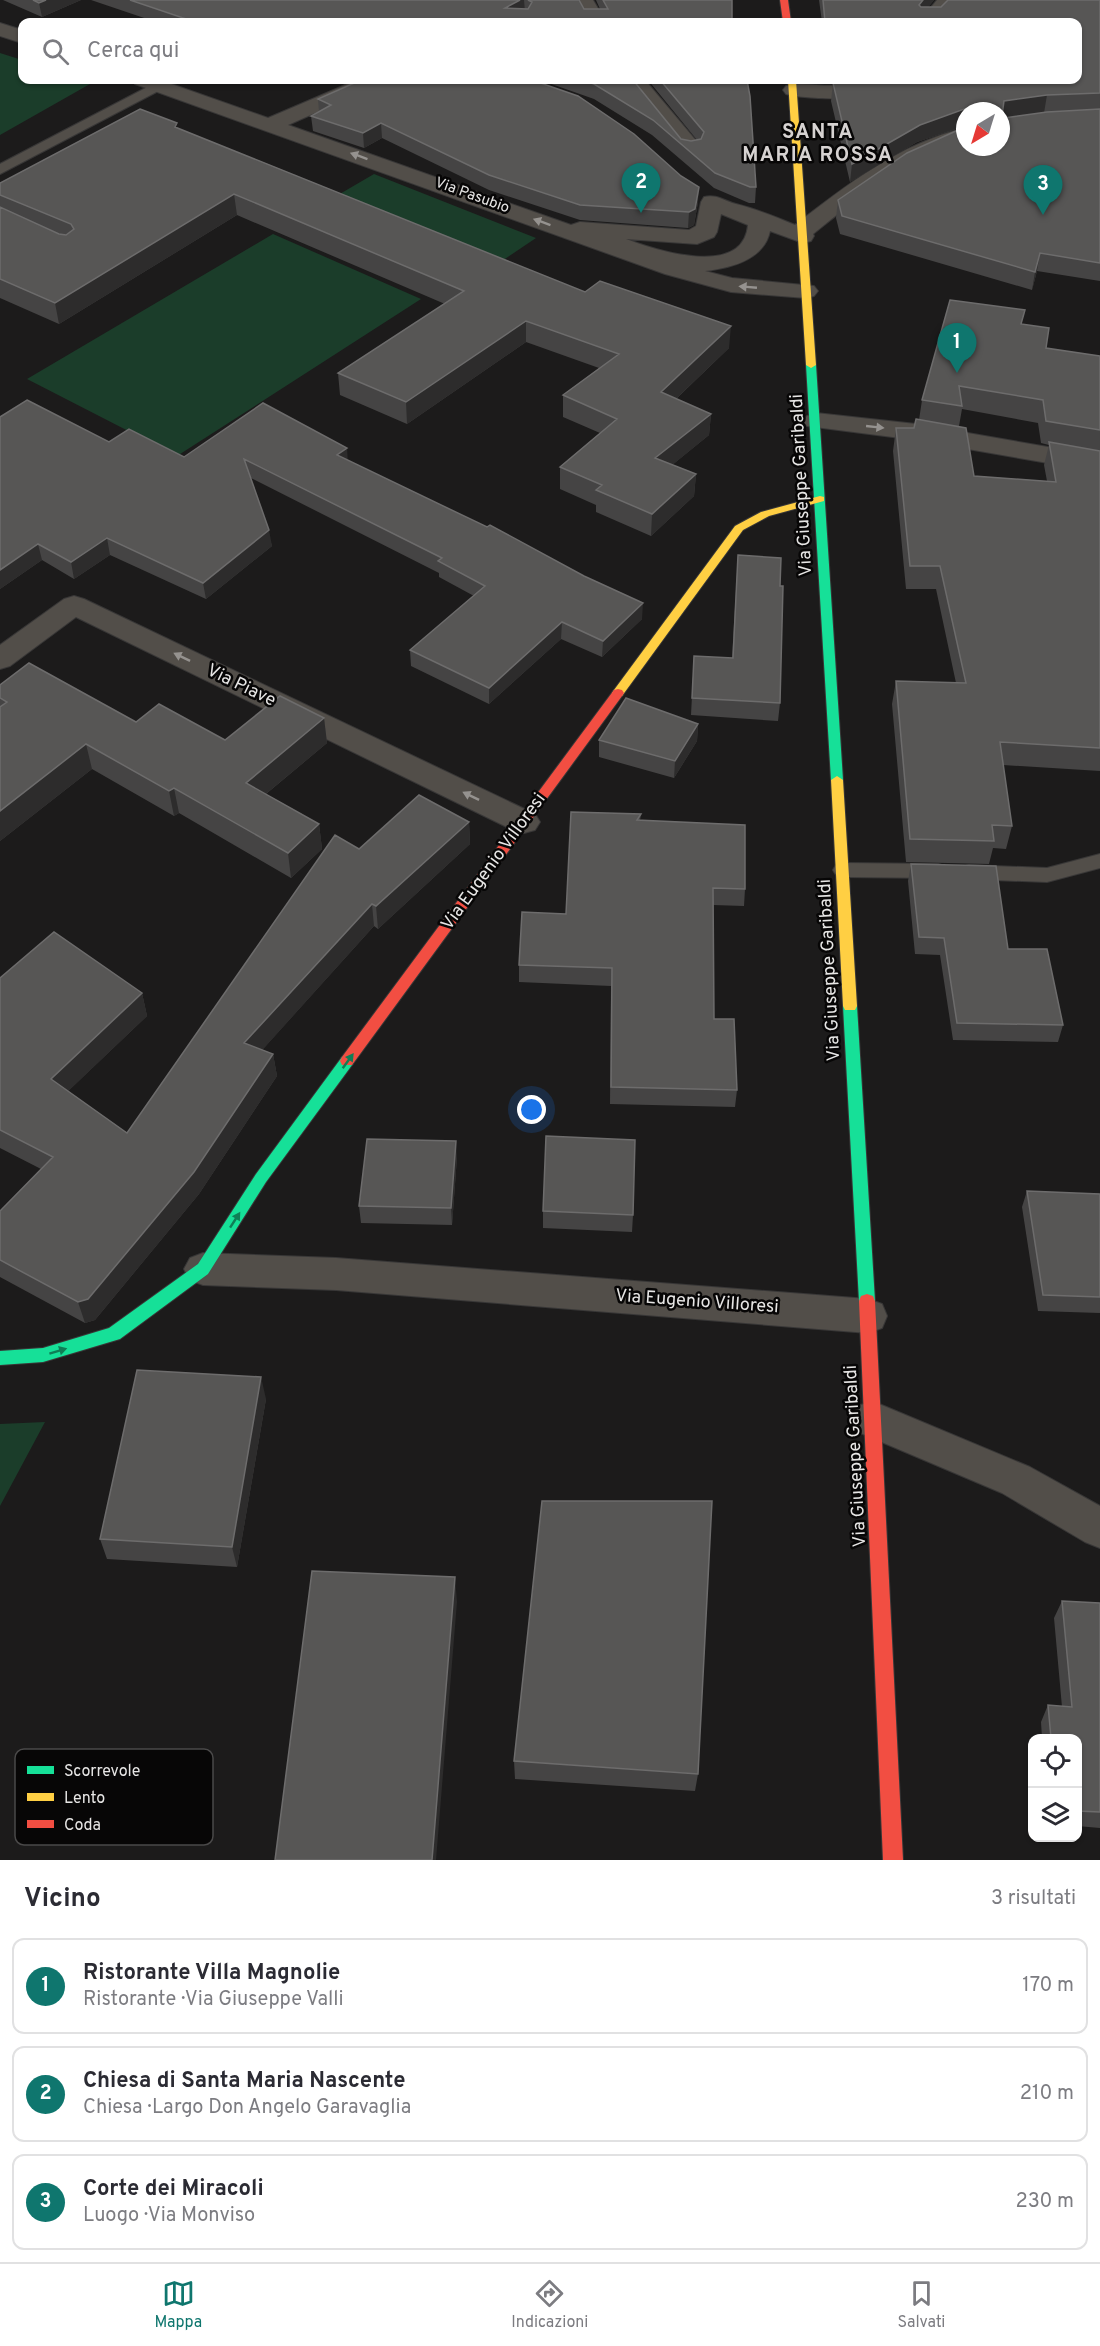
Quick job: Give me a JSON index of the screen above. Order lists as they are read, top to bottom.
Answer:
{
  "streets": {
    "main road": ["Via Giuseppe Garibaldi", "Via Eugenio Villoresi"],
    "street": ["Via Pasubio", "Via Piave"]
  },
  "crossings": [
    ["Via Pasubio", "Via Giuseppe Garibaldi"],
    ["Via Giuseppe Garibaldi", "Via Eugenio Villoresi"],
    ["Via Piave", "Via Eugenio Villoresi"]
  ],
  "one_way": ["Via Pasubio", "Via Piave", "Via Eugenio Villoresi"],
  "districts": ["SANTA MARIA ROSSA"],
  "legend": ["Scorrevole", "Lento", "Coda"],
  "north": "bottom left",
  "page": {
    "search": "Cerca qui",
    "pins": ["2", "3", "1"],
    "heading": ["Vicino", "3 risultati"],
    "list": [
      {
        "mark": "1",
        "name": "Ristorante Villa Magnolie",
        "note": "Ristorante · Via Giuseppe Valli",
        "value": "170 m"
      },
      {
        "mark": "2",
        "name": "Chiesa di Santa Maria Nascente",
        "note": "Chiesa · Largo Don Angelo Garavaglia",
        "value": "210 m"
      },
      {
        "mark": "3",
        "name": "Corte dei Miracoli",
        "note": "Luogo · Via Monviso",
        "value": "230 m"
      }
    ],
    "nav": ["Mappa", "Indicazioni", "Salvati"]
  }
}
